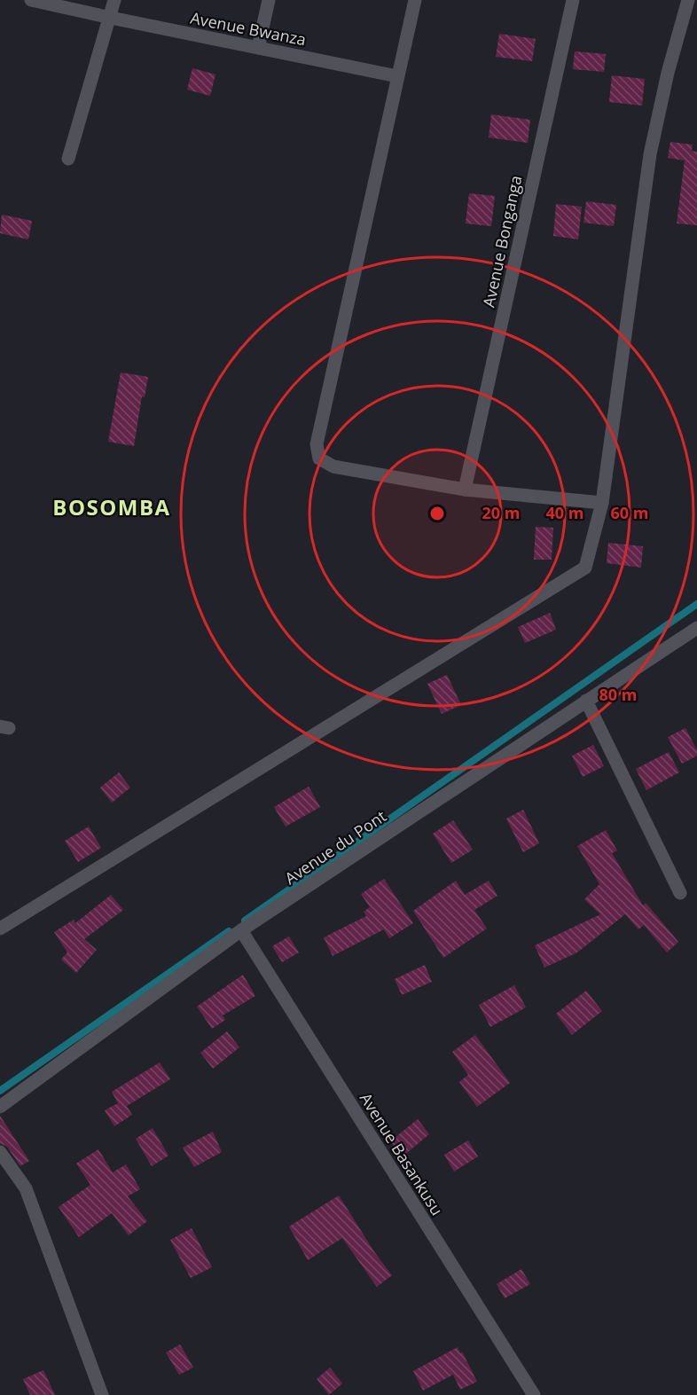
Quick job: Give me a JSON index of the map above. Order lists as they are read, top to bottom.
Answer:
{
  "streets": {
    "street": [
      "Avenue Bwanza",
      "Avenue Bonganga",
      "Avenue du Pont",
      "Avenue Basankusu"
    ]
  },
  "crossings": [
    ["Avenue du Pont", "Avenue Basankusu"]
  ],
  "districts": ["BOSOMBA"],
  "rings": [
    "20 m",
    "40 m",
    "60 m",
    "80 m"
  ]
}
